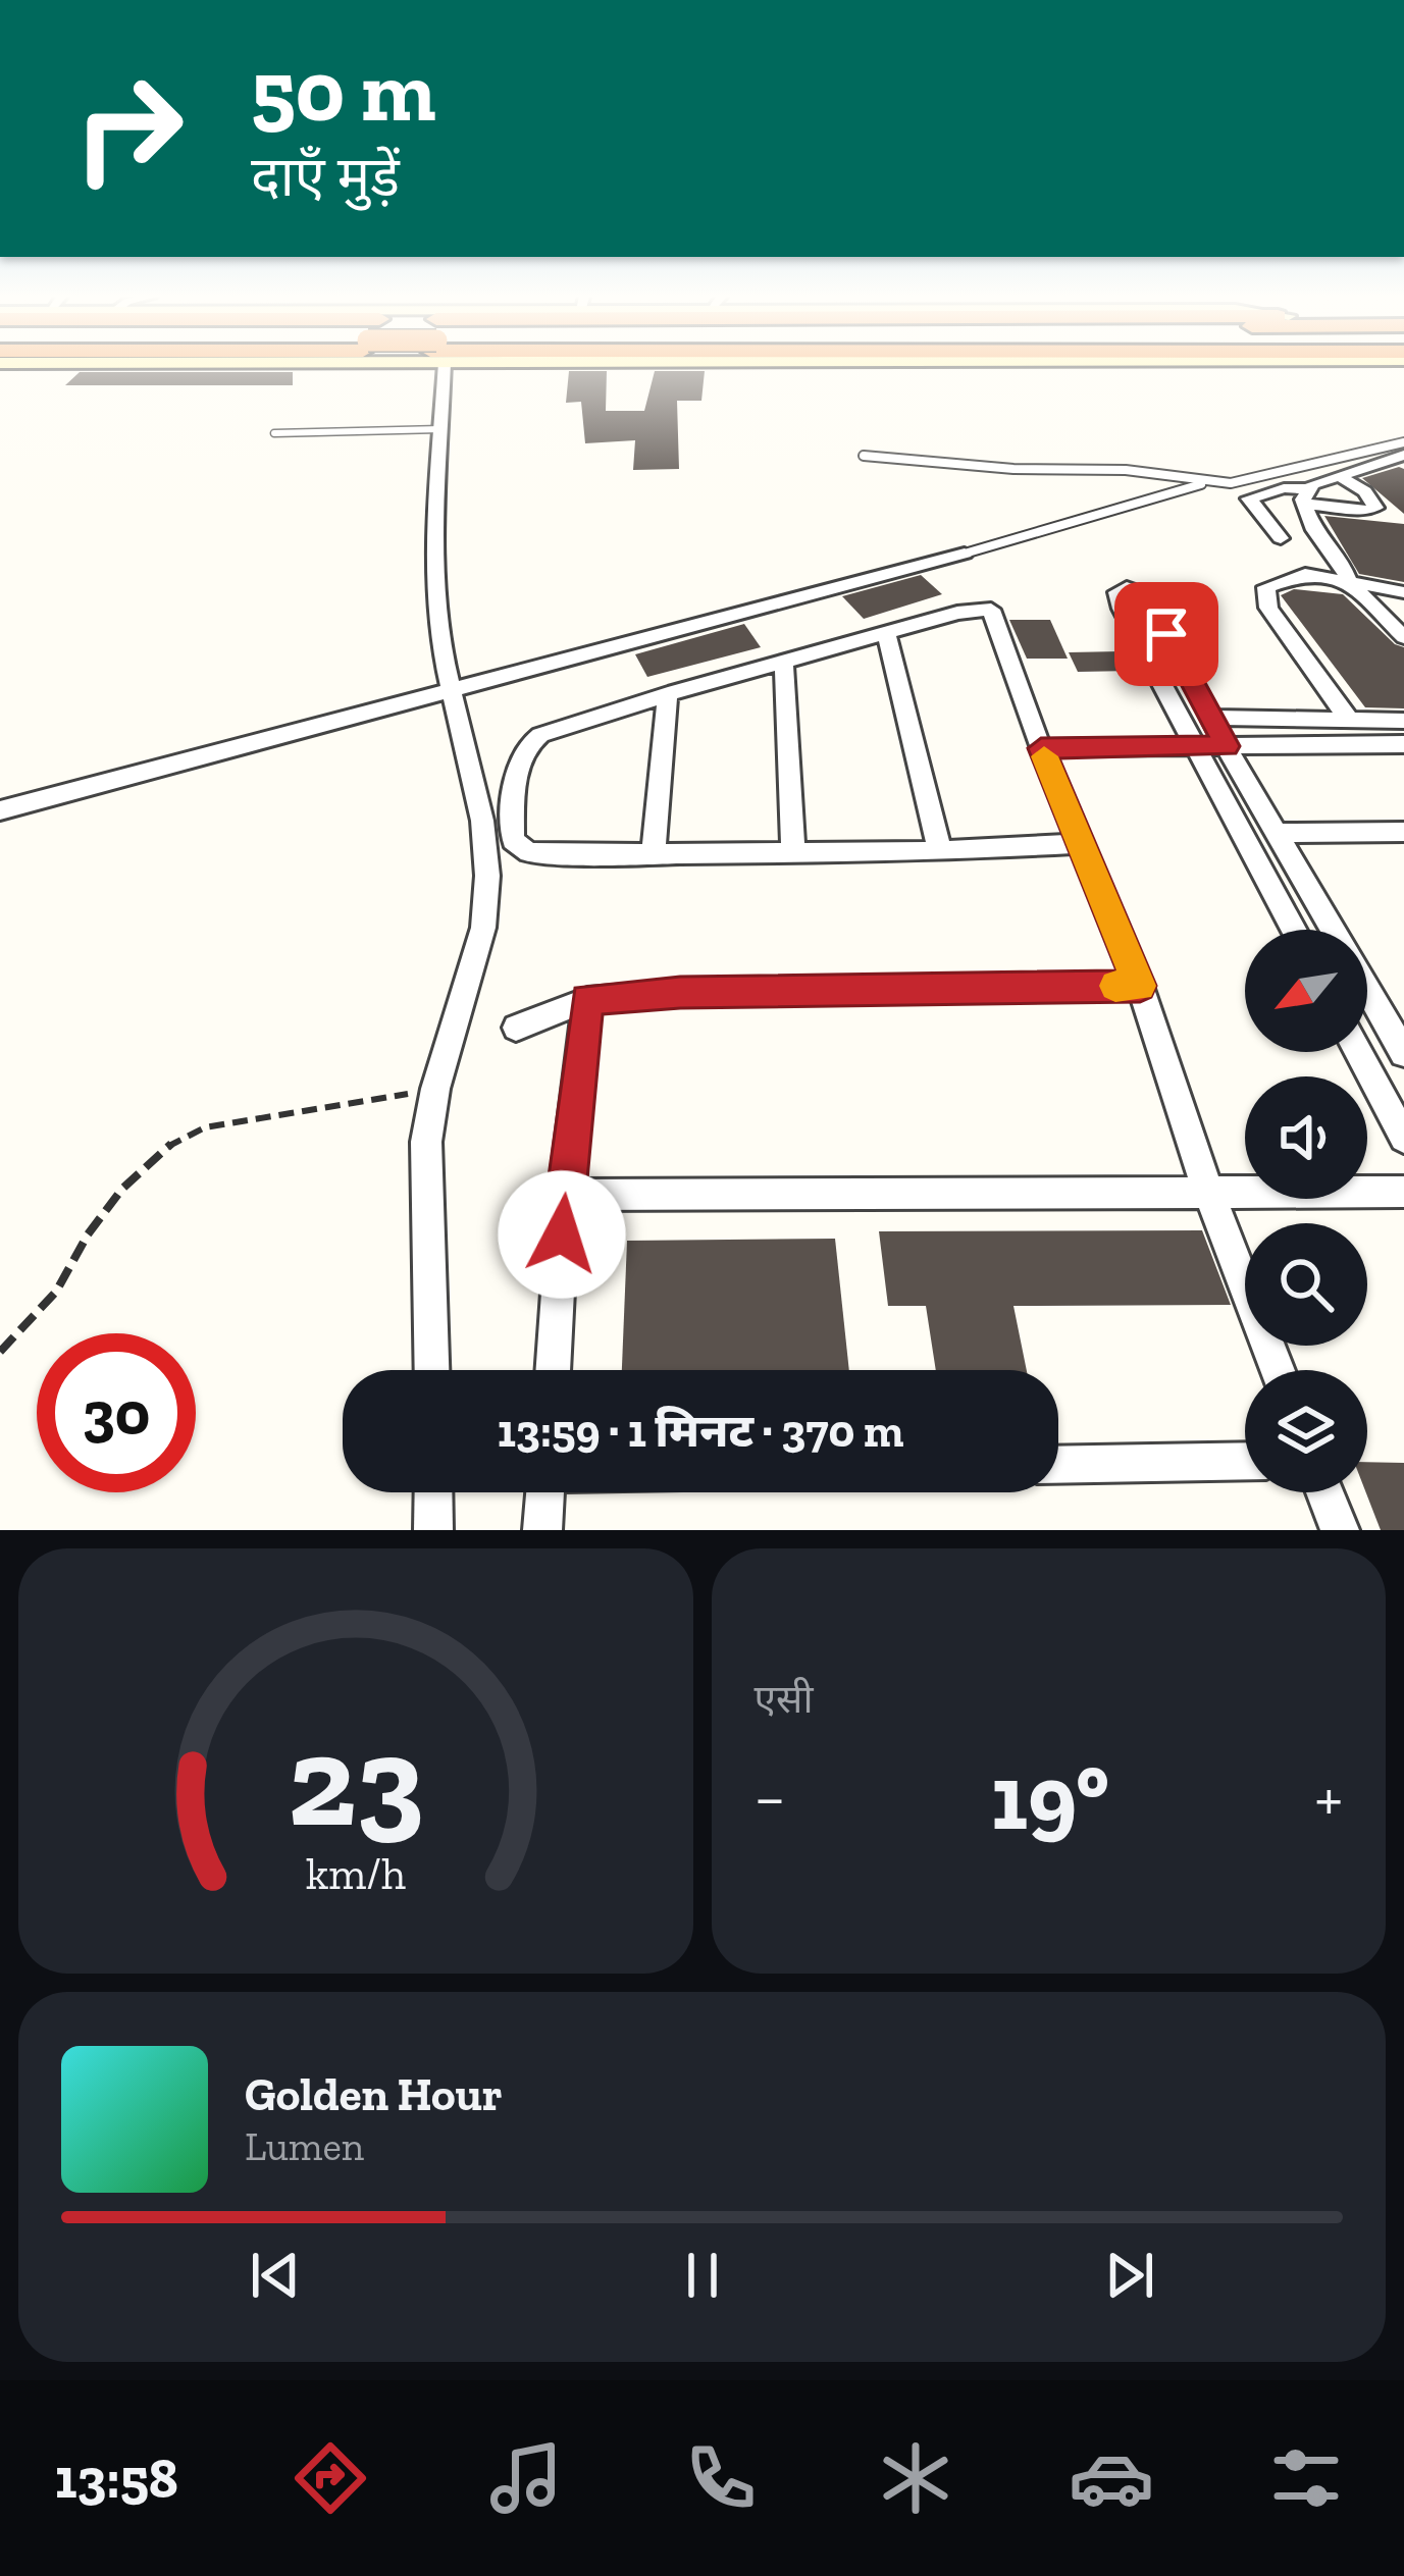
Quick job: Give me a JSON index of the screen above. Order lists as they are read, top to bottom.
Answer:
{
  "north": "bottom left",
  "page": {
    "turn": ["50 m", "दाएँ मुड़ें"],
    "limit": "30",
    "trip": "13:59 · 1 मिनट · 370 m",
    "tile": "एसी",
    "heat": ["−", "19°", "+"],
    "song": ["Golden Hour", "Lumen"],
    "tabs": "13:58",
    "gauge": ["23", "km/h"]
  }
}
